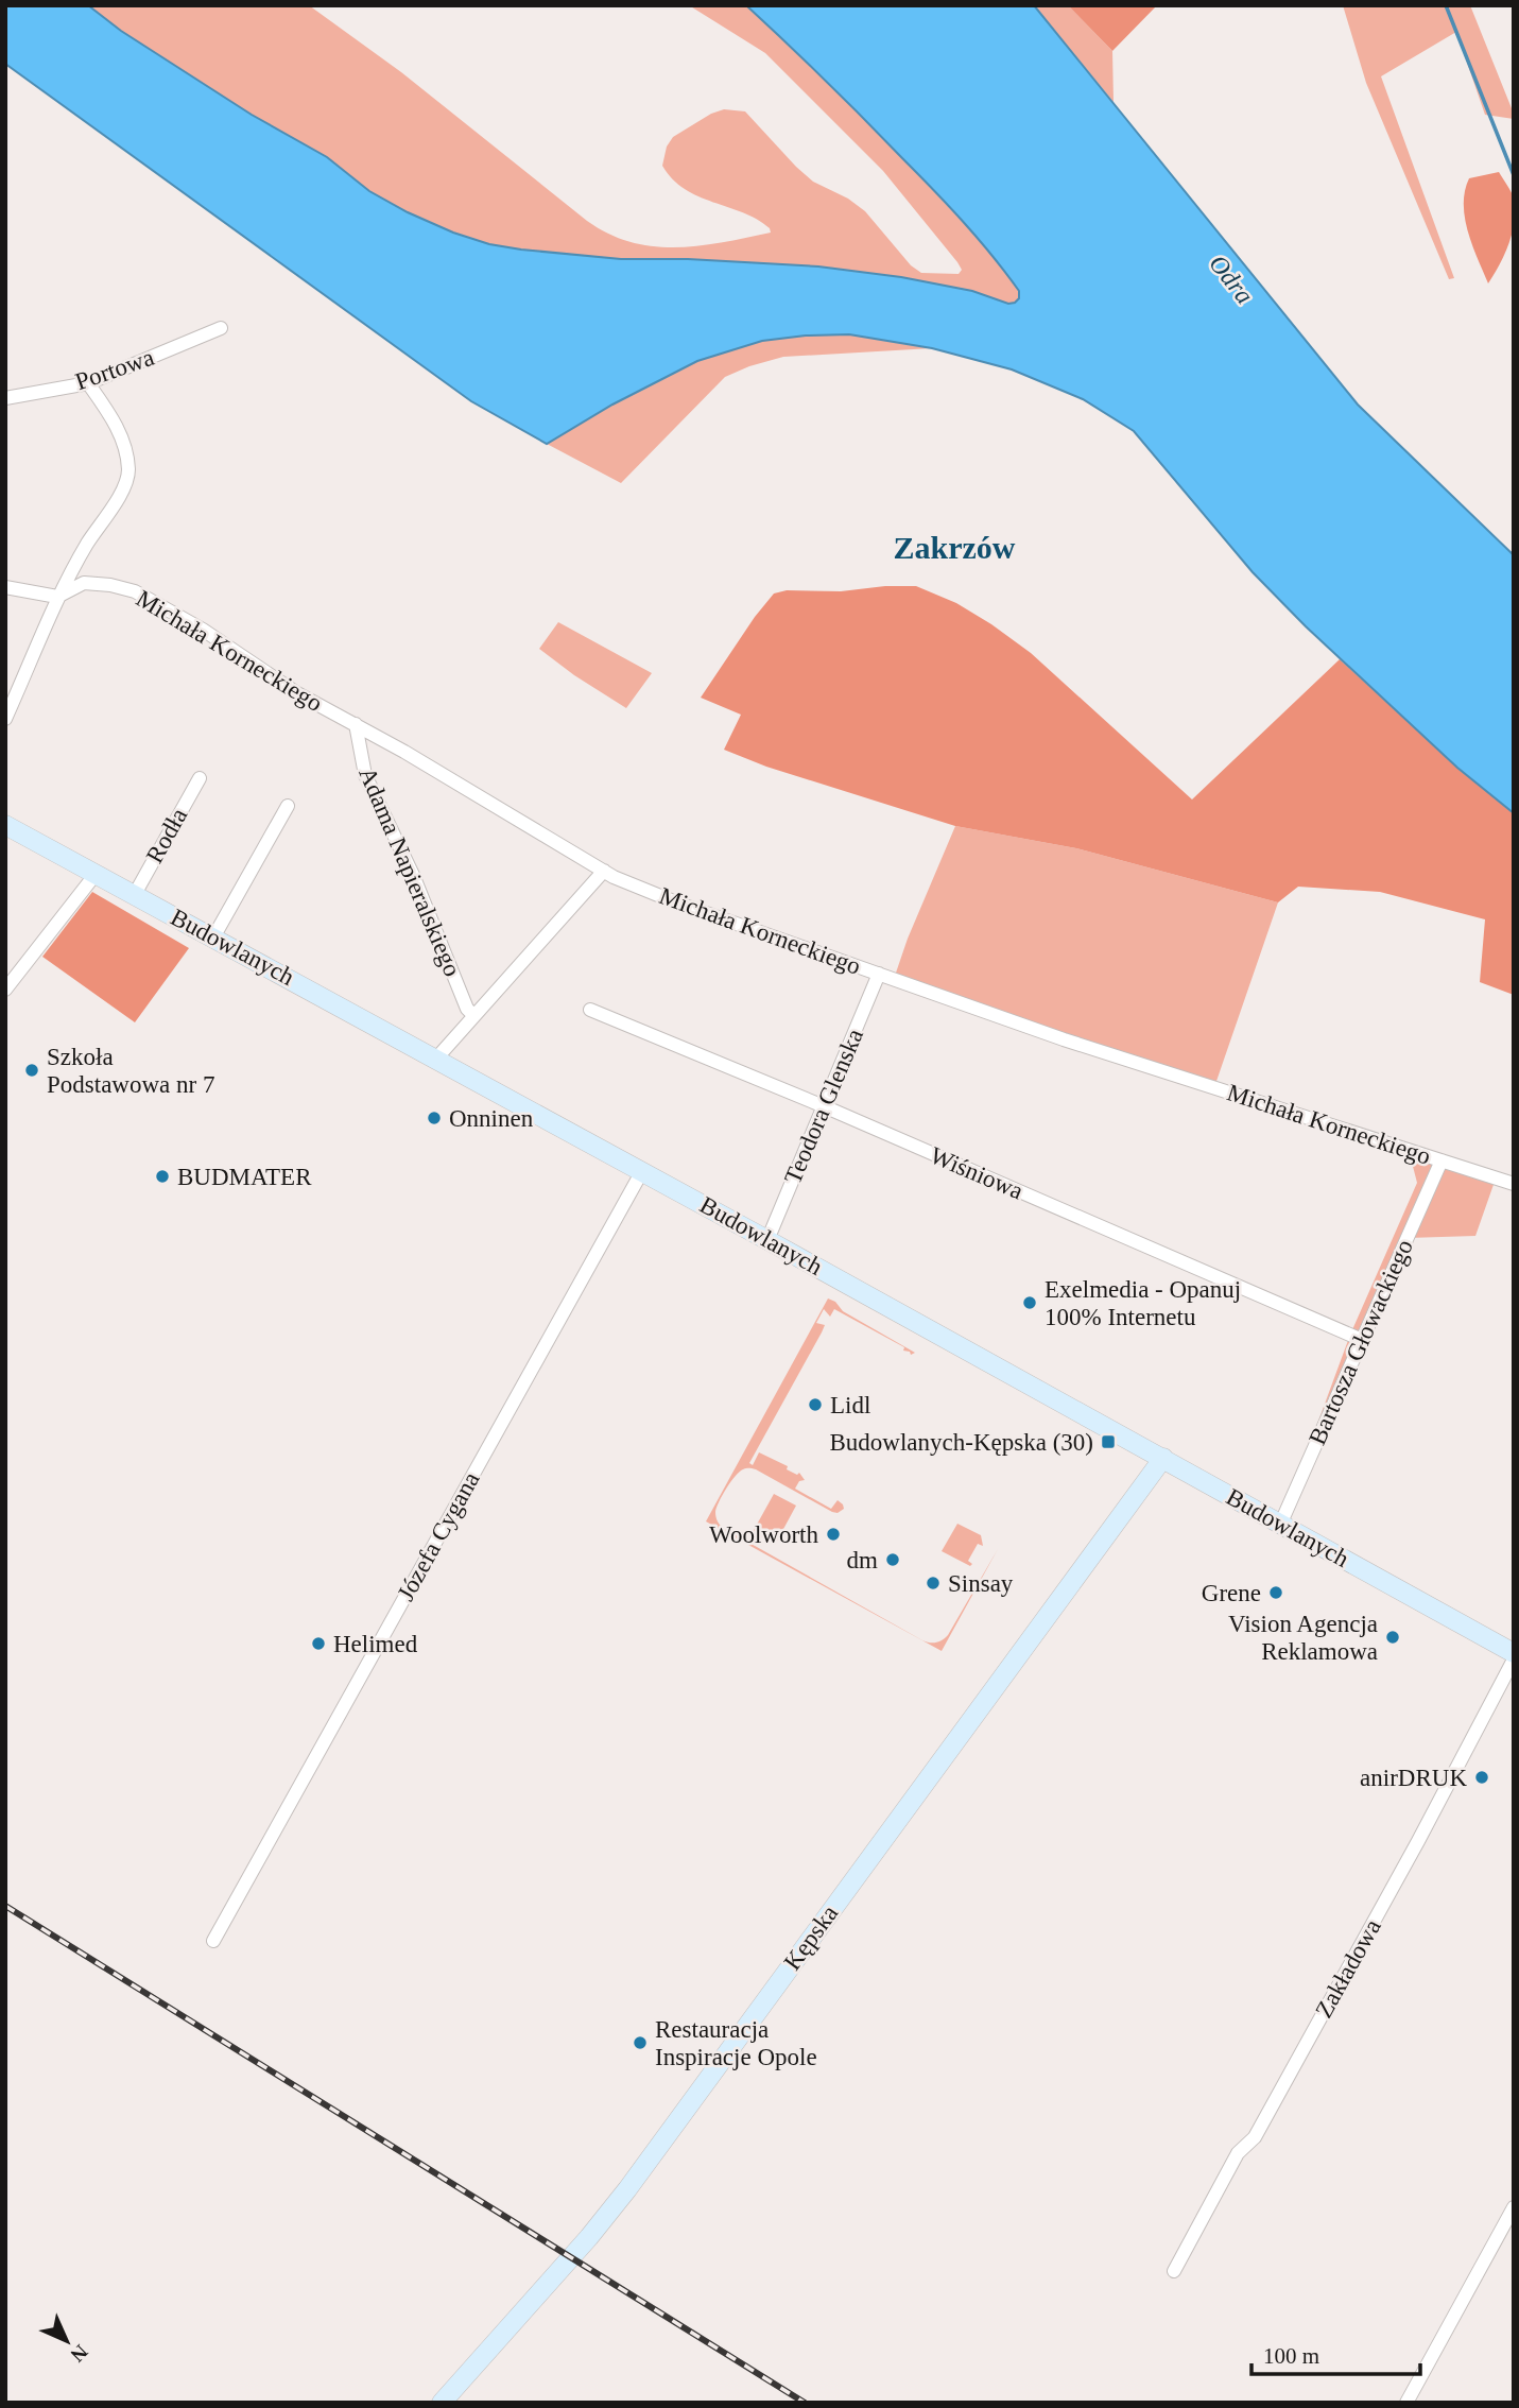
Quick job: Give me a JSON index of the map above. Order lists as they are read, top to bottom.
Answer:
{
  "streets": {
    "main road": ["Budowlanych", "Kępska"],
    "street": [
      "Portowa",
      "Michała Korneckiego",
      "Rodła",
      "Adama Napieralskiego",
      "Teodora Glenska",
      "Wiśniowa",
      "Bartosza Głowackiego",
      "Józefa Cygana",
      "Zakładowa"
    ]
  },
  "crossings": [
    ["Michała Korneckiego", "Adama Napieralskiego"],
    ["Michała Korneckiego", "Teodora Glenska"],
    ["Michała Korneckiego", "Bartosza Głowackiego"],
    ["Rodła", "Budowlanych"],
    ["Budowlanych", "Teodora Glenska"],
    ["Budowlanych", "Bartosza Głowackiego"],
    ["Budowlanych", "Józefa Cygana"],
    ["Budowlanych", "Kępska"],
    ["Teodora Glenska", "Wiśniowa"],
    ["Wiśniowa", "Bartosza Głowackiego"]
  ],
  "districts": ["Zakrzów"],
  "water": ["Odra"],
  "places": {
    "other": [
      "Szkoła Podstawowa nr 7",
      "Onninen",
      "BUDMATER",
      "Exelmedia - Opanuj 100% Internetu",
      "Lidl",
      "Woolworth",
      "dm",
      "Sinsay",
      "Grene",
      "Vision Agencja Reklamowa",
      "Helimed",
      "anirDRUK",
      "Restauracja Inspiracje Opole"
    ],
    "transit": ["Budowlanych-Kępska (30)"]
  },
  "scale_bar": "100 m",
  "north": "bottom right"
}
